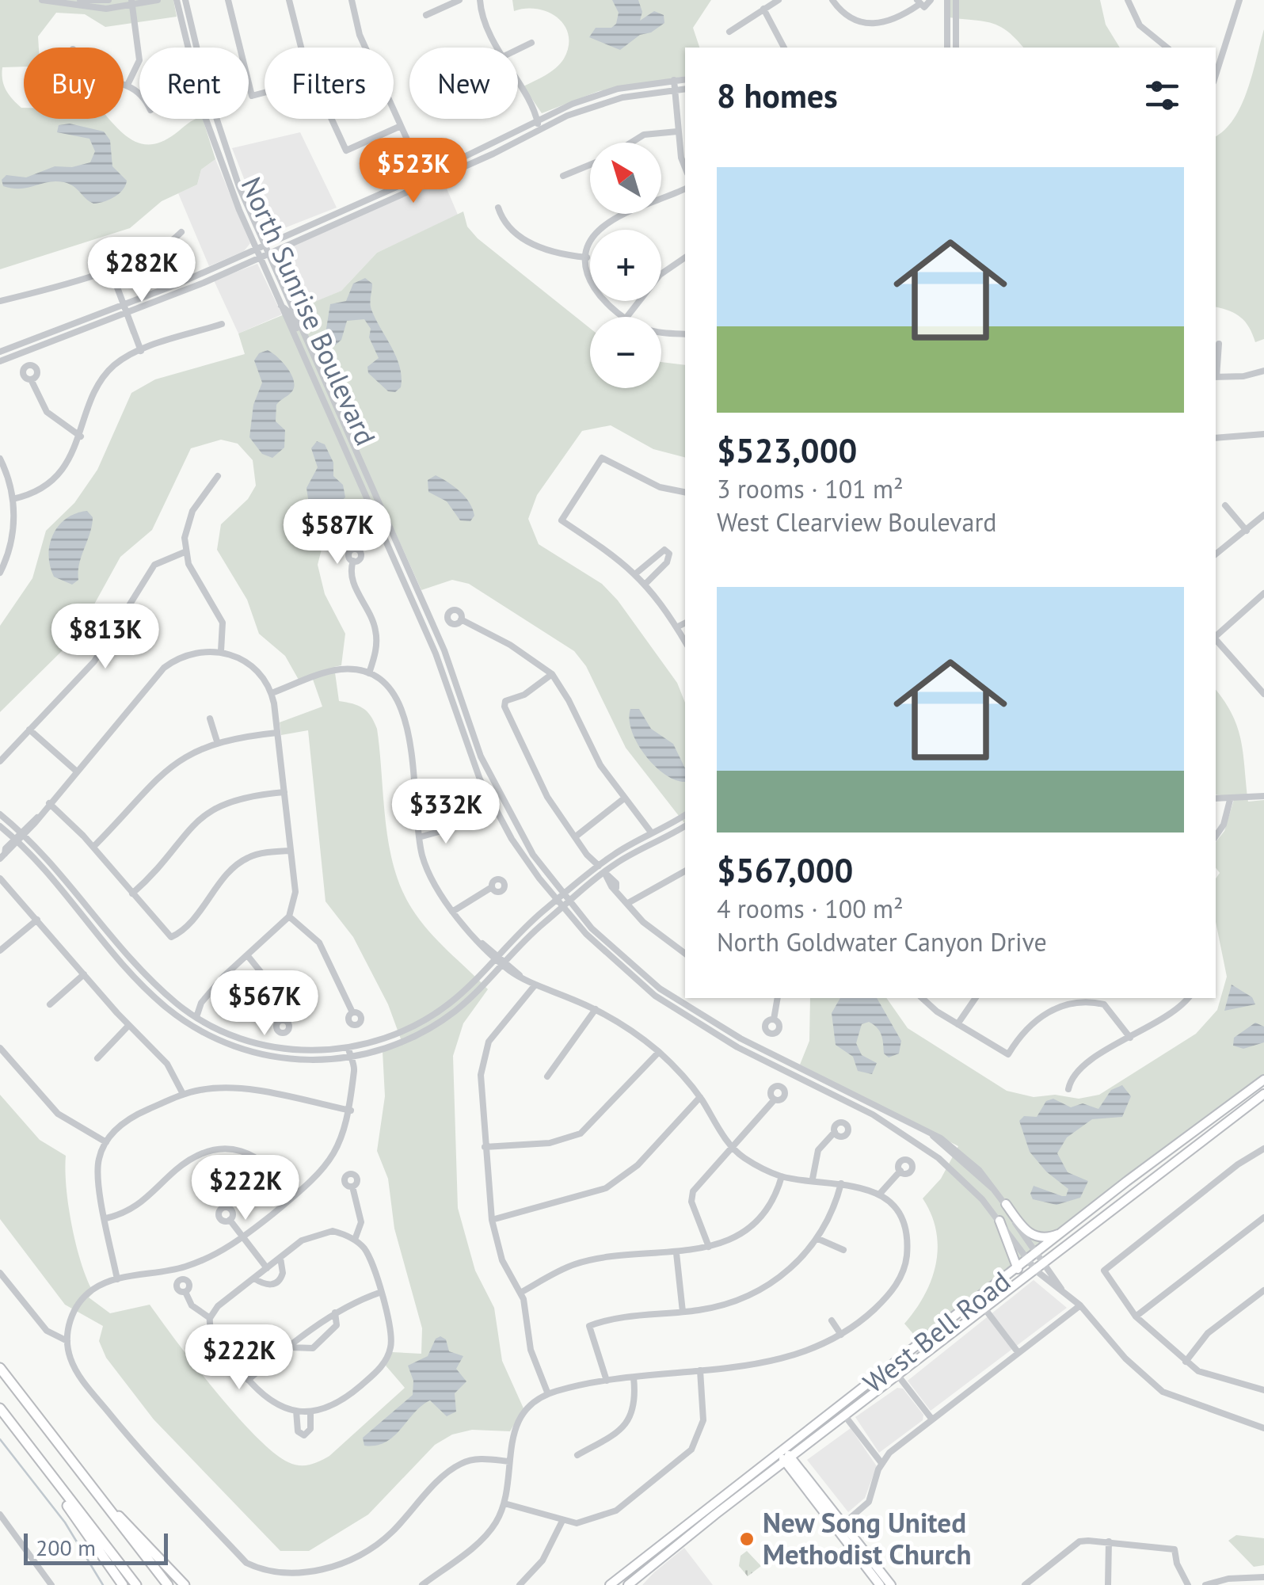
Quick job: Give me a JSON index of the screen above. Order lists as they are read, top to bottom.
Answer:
{
  "streets": {
    "main road": ["West Bell Road"],
    "street": ["North Sunrise Boulevard"]
  },
  "crossings": [
    ["North Sunrise Boulevard", "West Bell Road"]
  ],
  "places": ["New Song United Methodist Church"],
  "scale_bar": "200 m",
  "north": "top left",
  "page": {
    "chip": [
      "Buy",
      "Rent",
      "Filters",
      "New"
    ],
    "heading": "8 homes",
    "price": [
      "$523K",
      "$282K",
      "$587K",
      "$813K",
      "$332K",
      "$567K",
      "$222K",
      "$222K"
    ],
    "map_buttons": ["+", "−"],
    "list": [
      {
        "name": "$523,000",
        "note": "3 rooms · 101 m² · West Clearview Boulevard"
      },
      {
        "name": "$567,000",
        "note": "4 rooms · 100 m² · North Goldwater Canyon Drive"
      }
    ],
    "scale": "200 m"
  }
}
